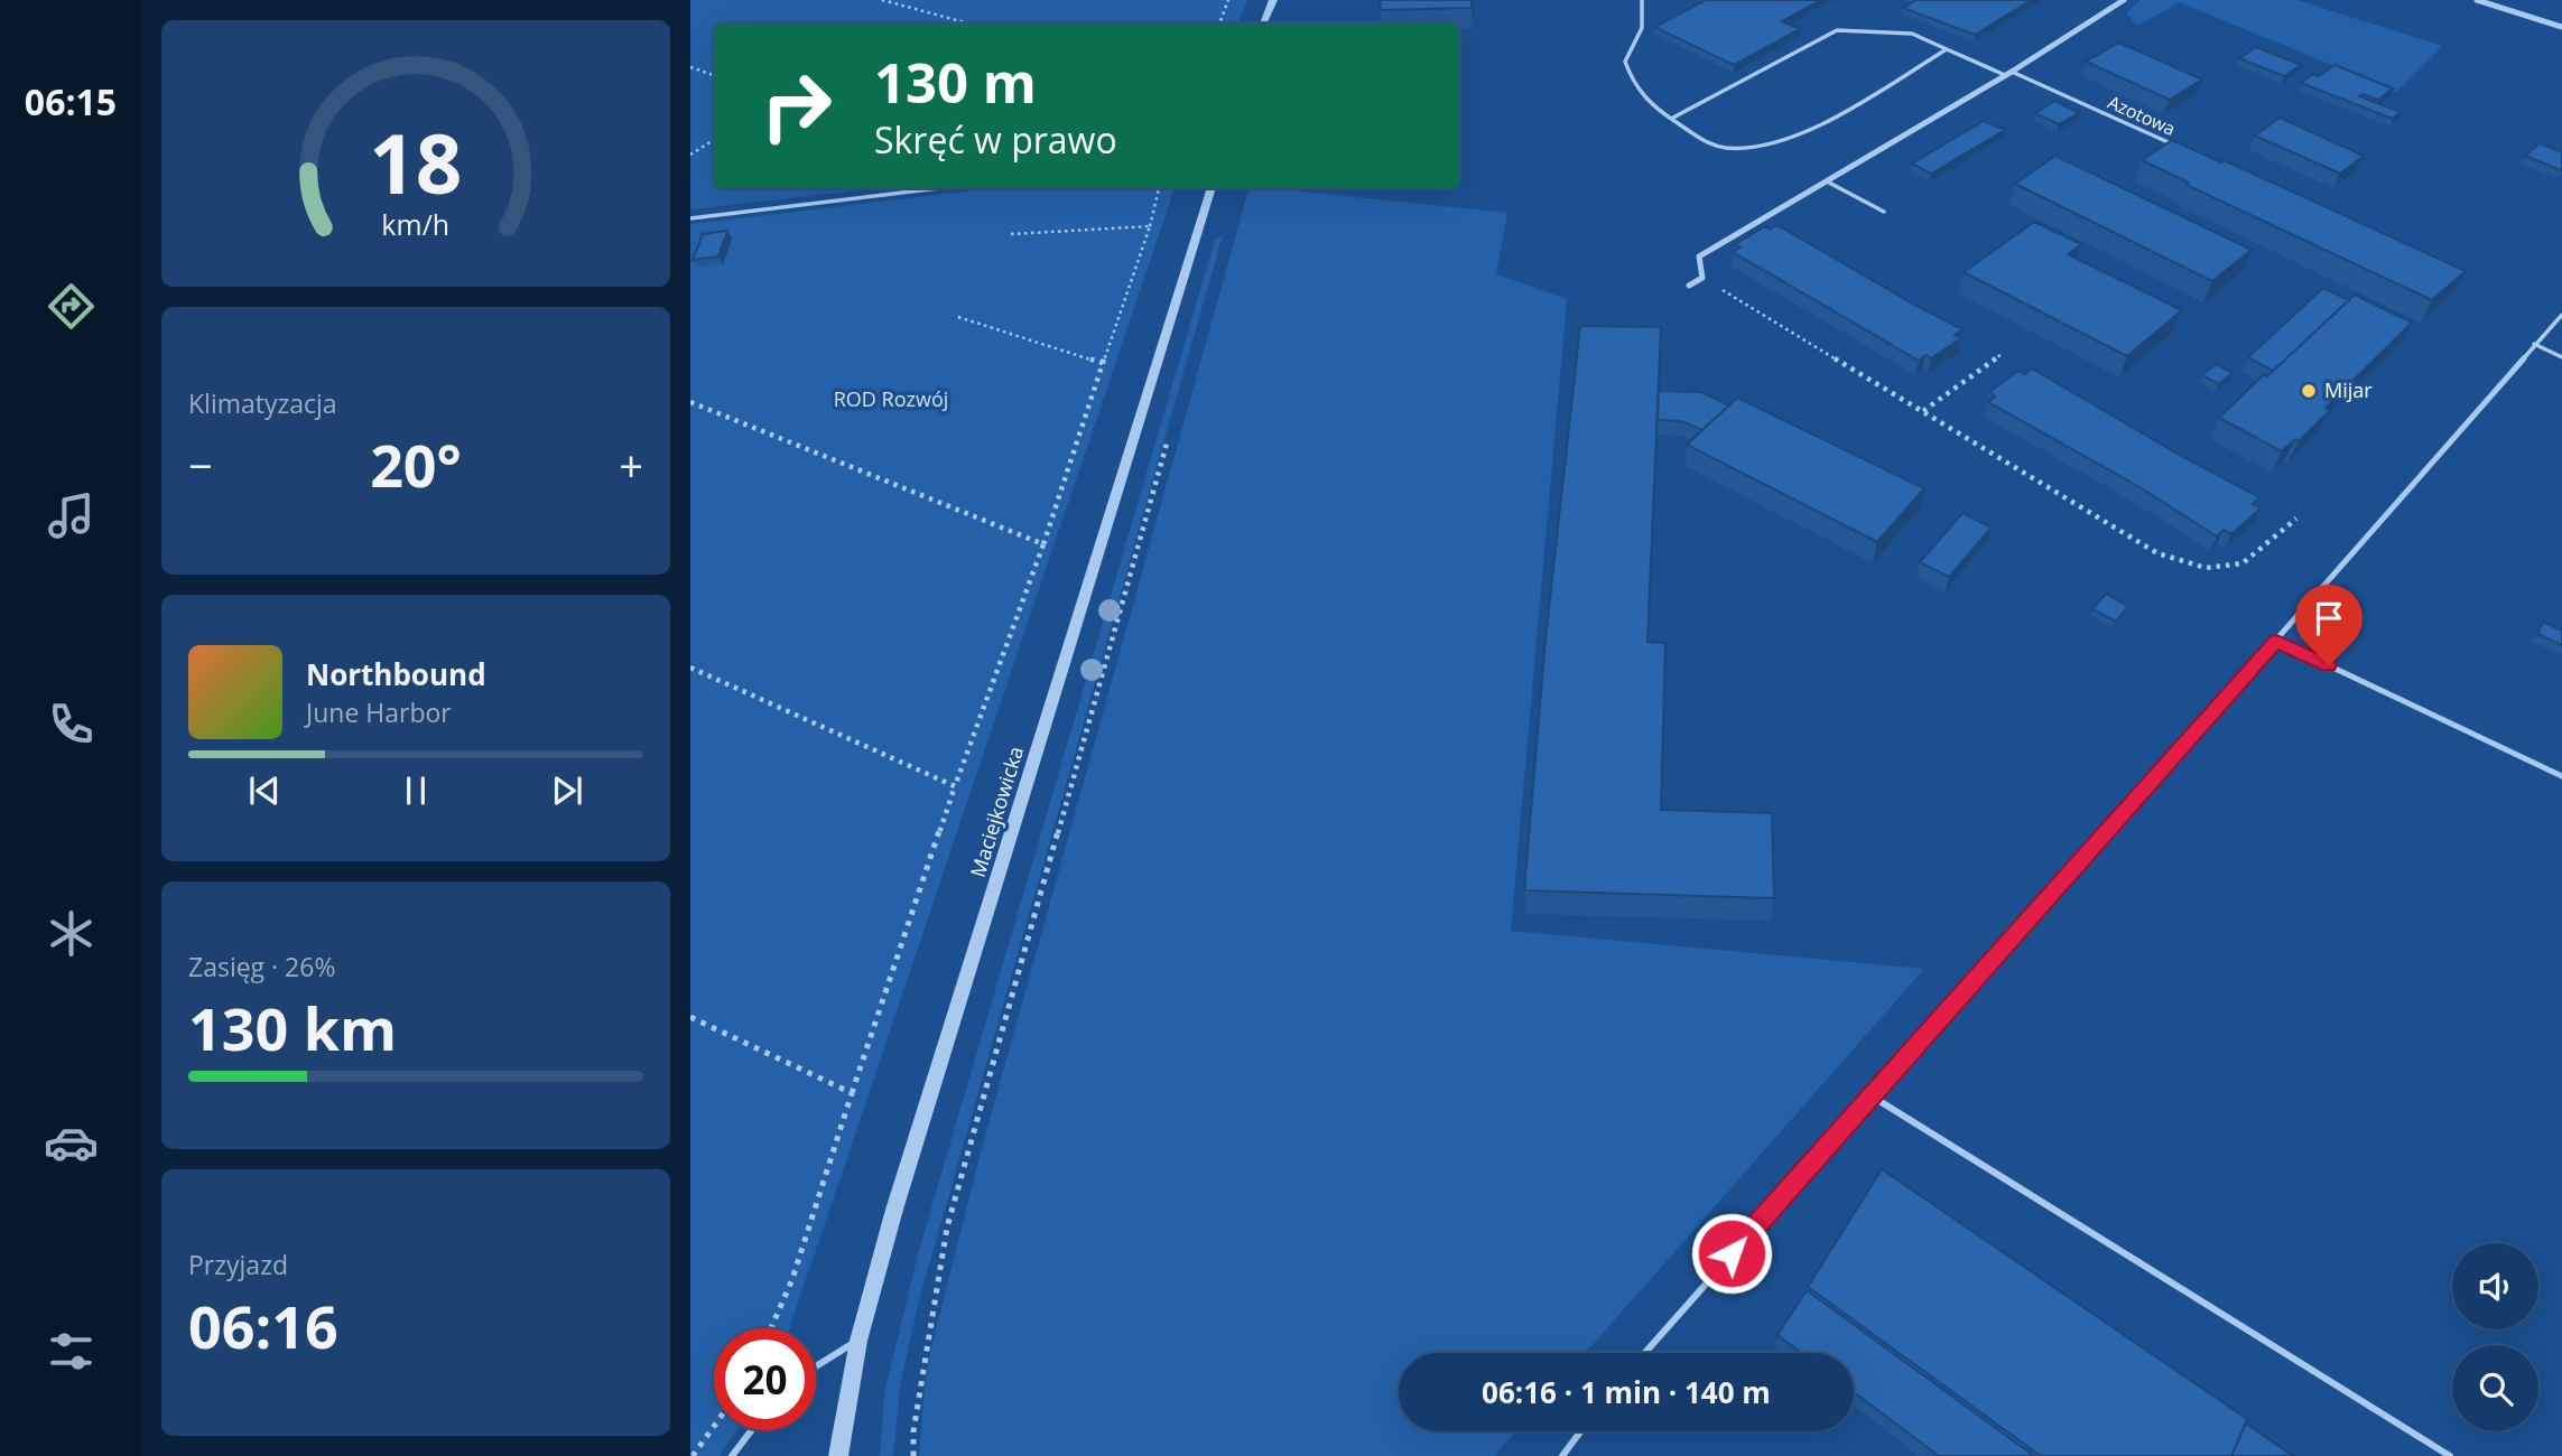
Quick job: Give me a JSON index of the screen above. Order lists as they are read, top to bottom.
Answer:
{
  "streets": {
    "street": ["Maciejkowicka"],
    "lane": ["Azotowa"]
  },
  "parks": ["ROD Rozwój"],
  "places": ["Mijar"],
  "page": {
    "tabs": "06:15",
    "turn": ["130 m", "Skręć w prawo"],
    "tile": [
      "Klimatyzacja",
      ["Zasięg · 26%", "130 km"],
      ["Przyjazd", "06:16"]
    ],
    "heat": ["−", "20°", "+"],
    "song": ["Northbound", "June Harbor"],
    "limit": "20",
    "trip": "06:16 · 1 min · 140 m",
    "gauge": ["18", "km/h"]
  }
}
